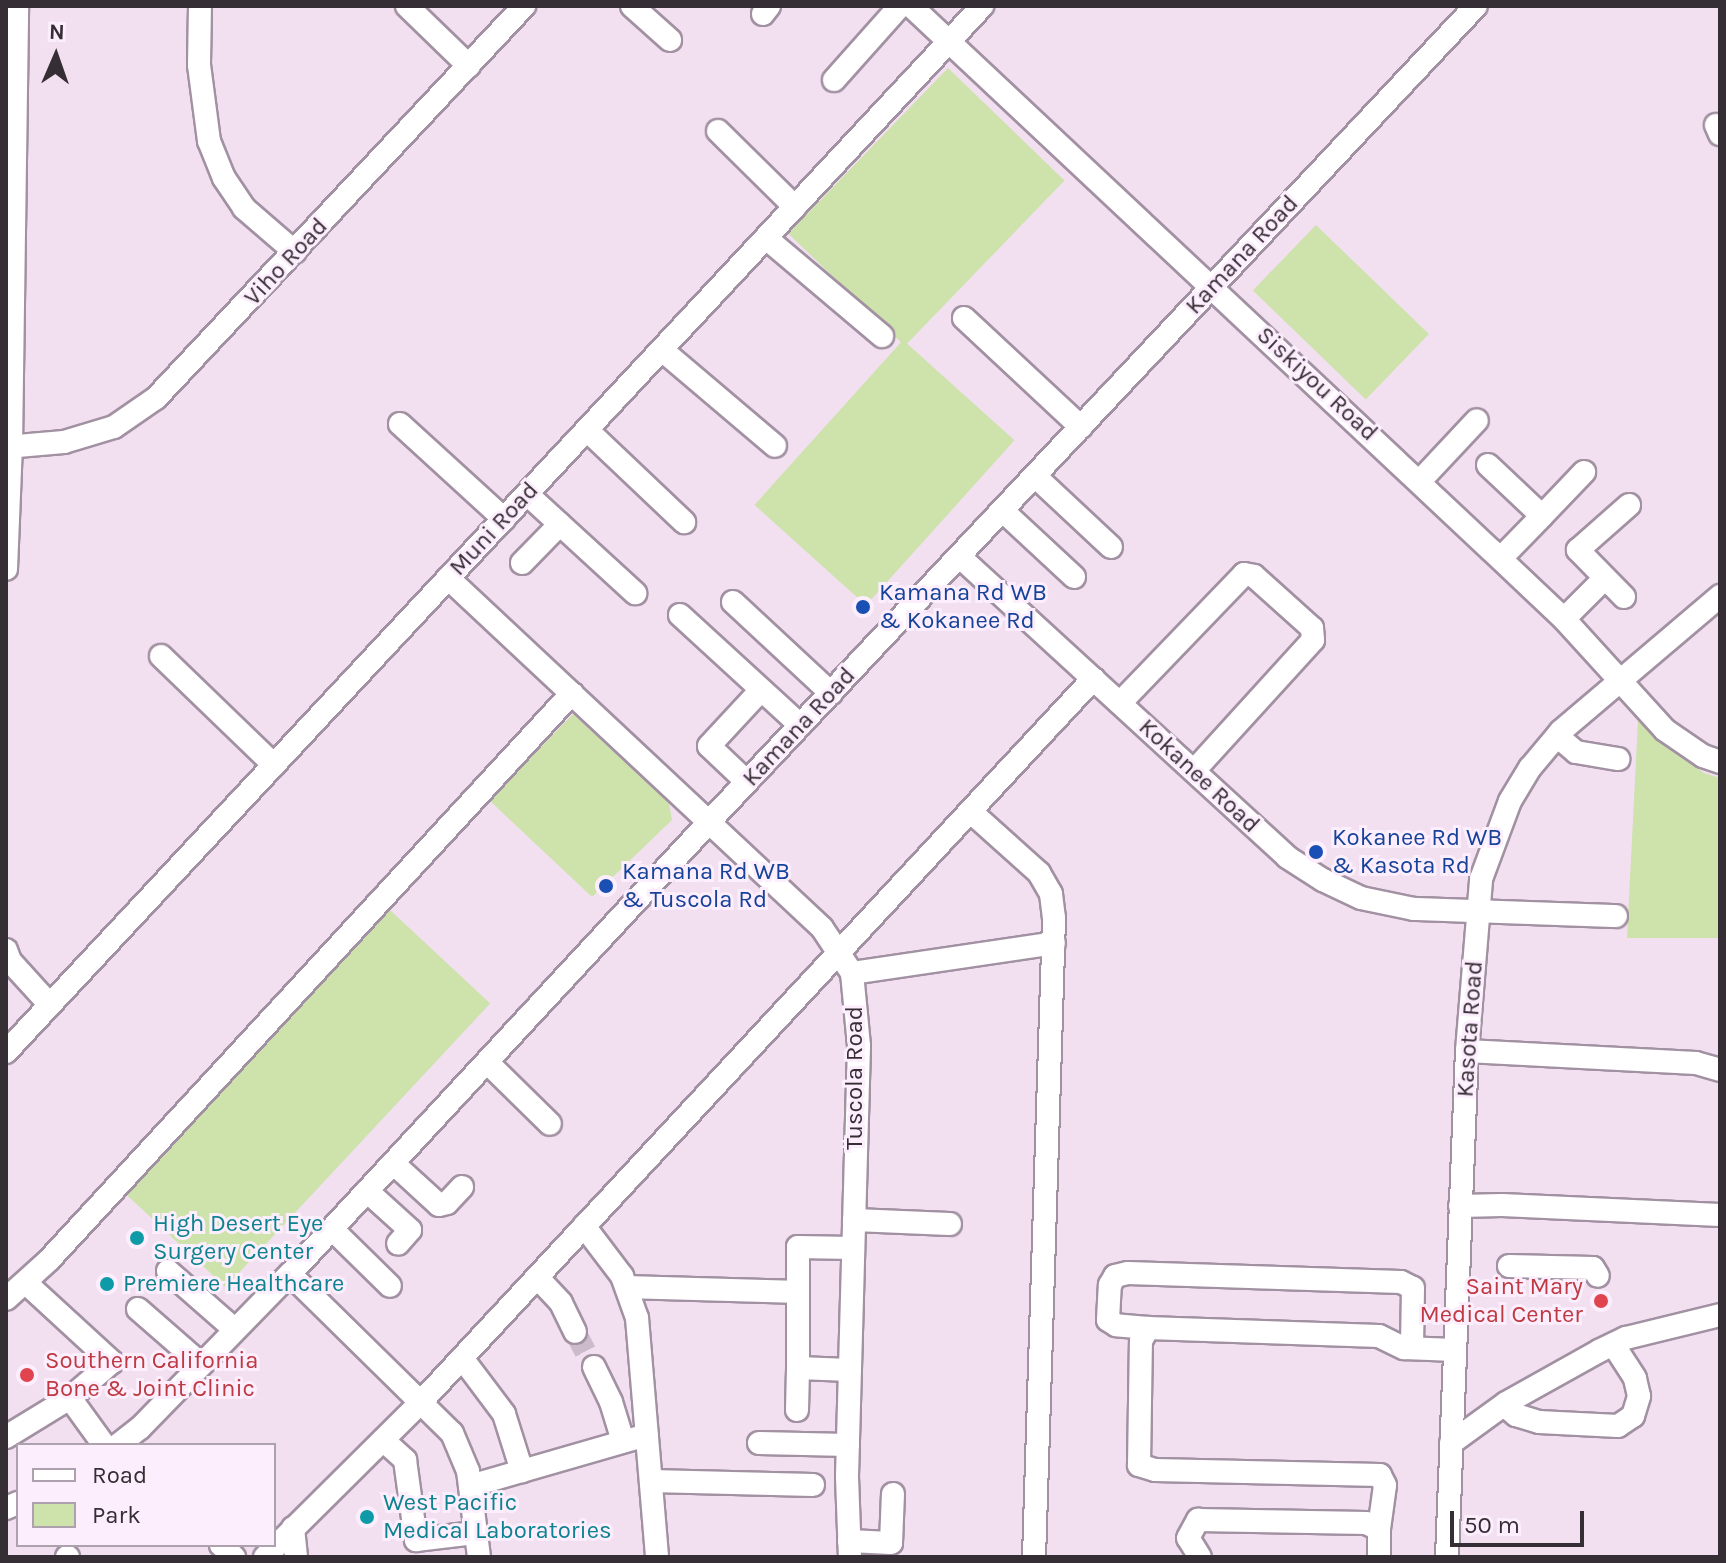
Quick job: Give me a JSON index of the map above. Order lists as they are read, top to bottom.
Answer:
{
  "streets": {
    "street": [
      "Kamana Road",
      "Viho Road",
      "Siskiyou Road",
      "Muni Road",
      "Kokanee Road",
      "Kasota Road",
      "Tuscola Road"
    ]
  },
  "crossings": [
    ["Kamana Road", "Siskiyou Road"],
    ["Kamana Road", "Kokanee Road"],
    ["Kamana Road", "Tuscola Road"],
    ["Siskiyou Road", "Muni Road"],
    ["Siskiyou Road", "Kasota Road"],
    ["Muni Road", "Tuscola Road"],
    ["Kokanee Road", "Kasota Road"]
  ],
  "places": [
    "Kamana Rd WB & Kokanee Rd",
    "Kokanee Rd WB & Kasota Rd",
    "Kamana Rd WB & Tuscola Rd",
    "High Desert Eye Surgery Center",
    "Premiere Healthcare",
    "Saint Mary Medical Center",
    "Southern California Bone & Joint Clinic",
    "West Pacific Medical Laboratories"
  ],
  "legend": ["Road", "Park"],
  "scale_bar": "50 m",
  "north": "top"
}
